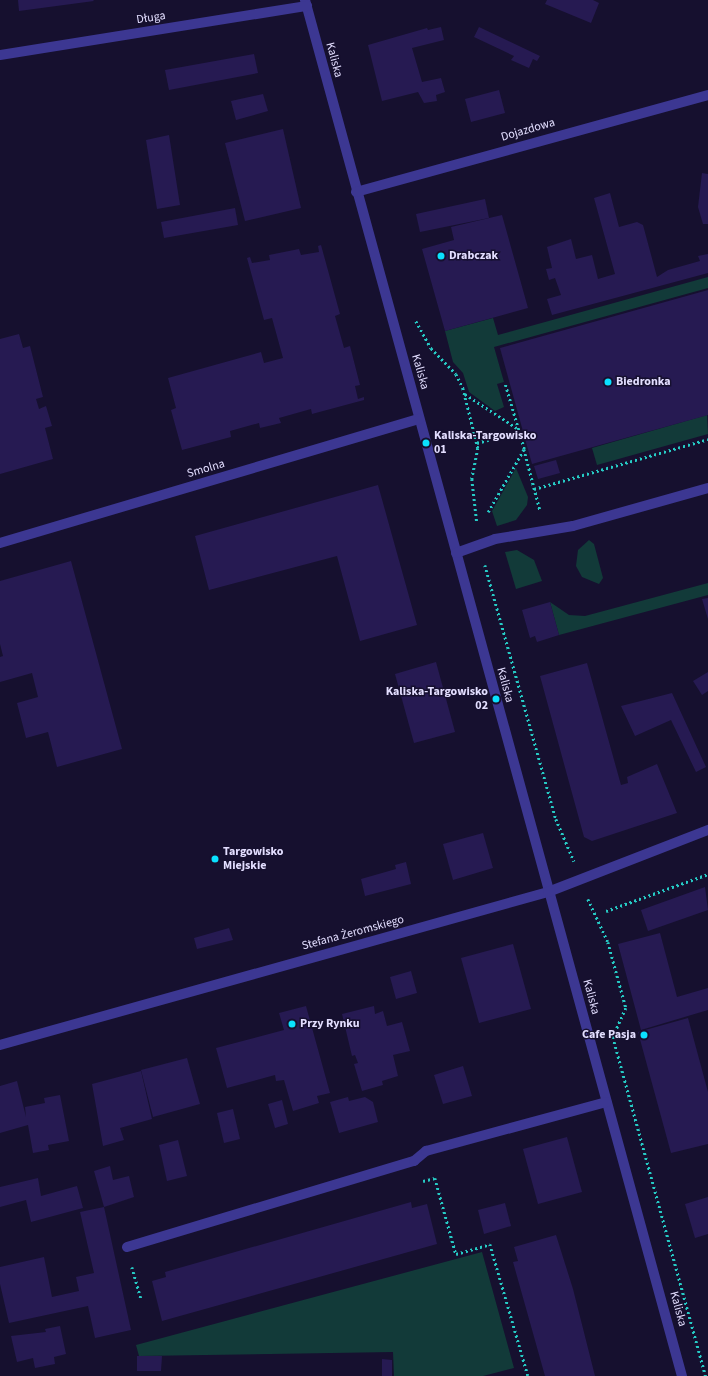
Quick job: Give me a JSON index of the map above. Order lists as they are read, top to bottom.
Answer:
{
  "streets": {
    "street": [
      "Długa",
      "Kaliska",
      "Dojazdowa",
      "Smolna",
      "Stefana Żeromskiego"
    ]
  },
  "crossings": [
    ["Długa", "Kaliska"],
    ["Kaliska", "Dojazdowa"],
    ["Kaliska", "Smolna"],
    ["Kaliska", "Stefana Żeromskiego"]
  ],
  "places": [
    "Drabczak",
    "Biedronka",
    "Kaliska-Targowisko 01",
    "Kaliska-Targowisko 02",
    "Targowisko Miejskie",
    "Przy Rynku",
    "Cafe Pasja"
  ]
}
